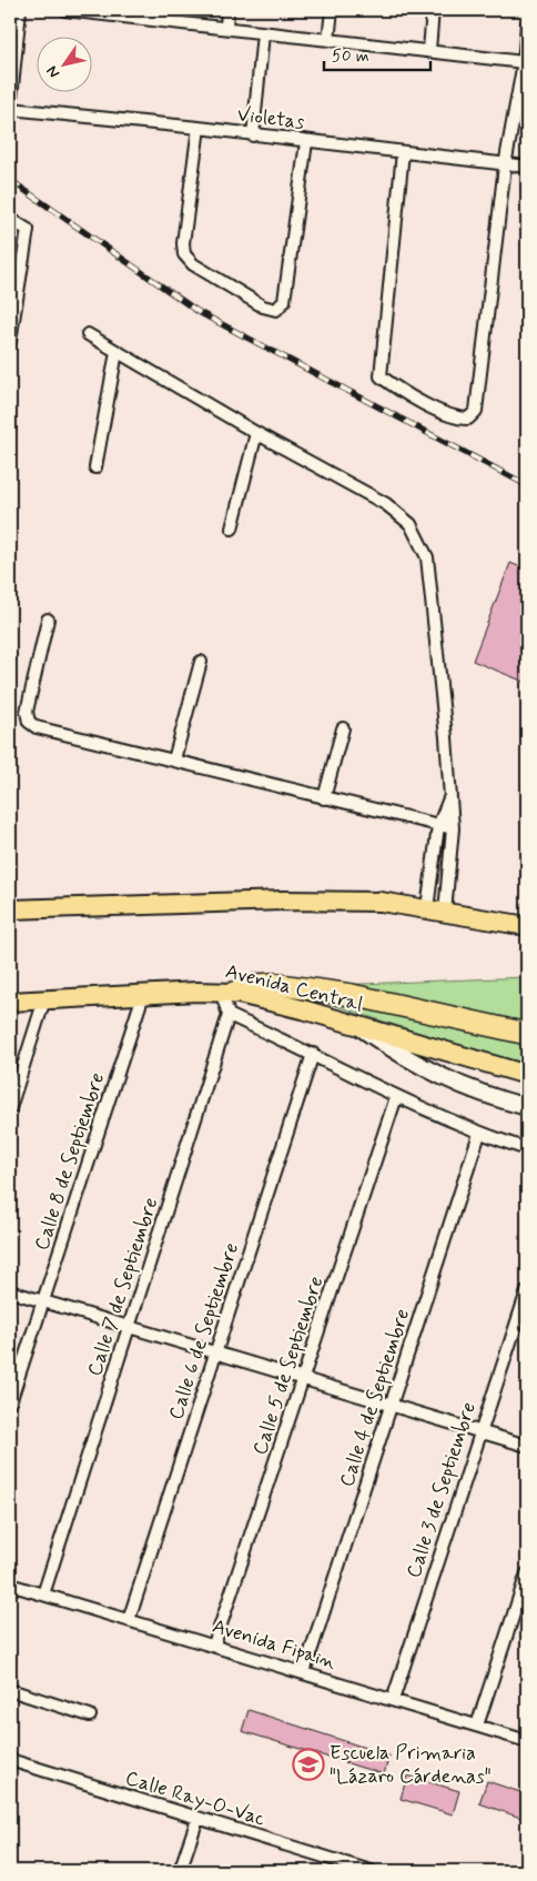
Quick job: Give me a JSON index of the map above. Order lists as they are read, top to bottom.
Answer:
{
  "streets": {
    "highway": ["Avenida Central"],
    "street": [
      "Violetas",
      "Calle 8 de Septiembre",
      "Calle 7 de Septiembre",
      "Calle 6 de Septiembre",
      "Calle 5 de Septiembre",
      "Calle 4 de Septiembre",
      "Calle 3 de Septiembre",
      "Avenida Fipain",
      "Calle Ray-O-Vac"
    ]
  },
  "crossings": [
    ["Avenida Central", "Calle 8 de Septiembre"],
    ["Calle 7 de Septiembre", "Avenida Fipain"],
    ["Calle 6 de Septiembre", "Avenida Fipain"],
    ["Calle 5 de Septiembre", "Avenida Fipain"],
    ["Calle 4 de Septiembre", "Avenida Fipain"],
    ["Calle 3 de Septiembre", "Avenida Fipain"]
  ],
  "places": {
    "school or university": ["Escuela Primaria \"Lázaro Cárdenas\""]
  },
  "scale_bar": "50 m",
  "north": "bottom left"
}
